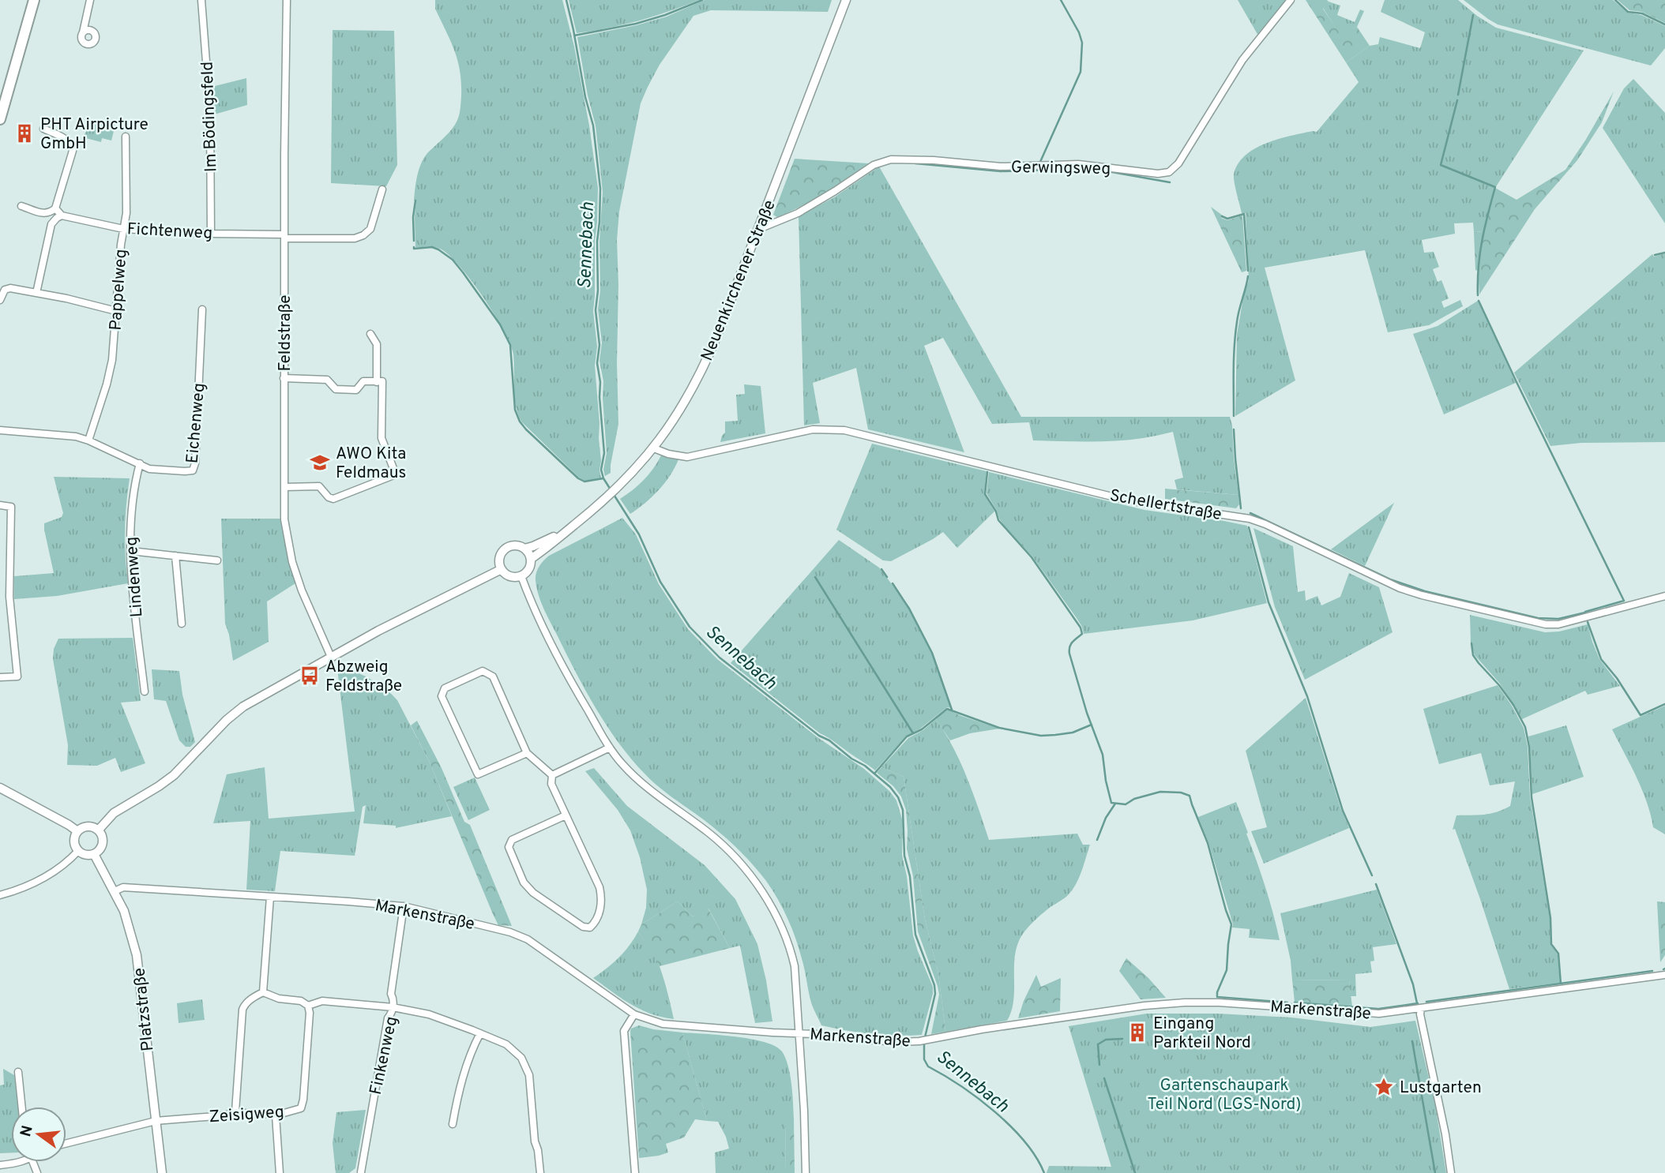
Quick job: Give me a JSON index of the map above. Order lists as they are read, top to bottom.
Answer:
{
  "streets": {
    "street": [
      "Im Bödingsfeld",
      "Gerwingsweg",
      "Fichtenweg",
      "Neuenkirchener Straße",
      "Pappelweg",
      "Feldstraße",
      "Eichenweg",
      "Schellertstraße",
      "Lindenweg",
      "Markenstraße",
      "Platzstraße",
      "Finkenweg",
      "Zeisigweg"
    ]
  },
  "crossings": [
    ["Im Bödingsfeld", "Fichtenweg"],
    ["Gerwingsweg", "Neuenkirchener Straße"],
    ["Fichtenweg", "Pappelweg"],
    ["Fichtenweg", "Feldstraße"],
    ["Neuenkirchener Straße", "Schellertstraße"],
    ["Pappelweg", "Eichenweg"],
    ["Eichenweg", "Lindenweg"],
    ["Markenstraße", "Platzstraße"],
    ["Markenstraße", "Finkenweg"],
    ["Platzstraße", "Zeisigweg"]
  ],
  "water": ["Sennebach"],
  "parks": ["Gartenschaupark Teil Nord (LGS-Nord)"],
  "places": {
    "building": ["PHT Airpicture GmbH", "Eingang Parkteil Nord"],
    "school or university": ["AWO Kita Feldmaus"],
    "bus stop": ["Abzweig Feldstraße"],
    "place": ["Lustgarten"]
  },
  "north": "left"
}
